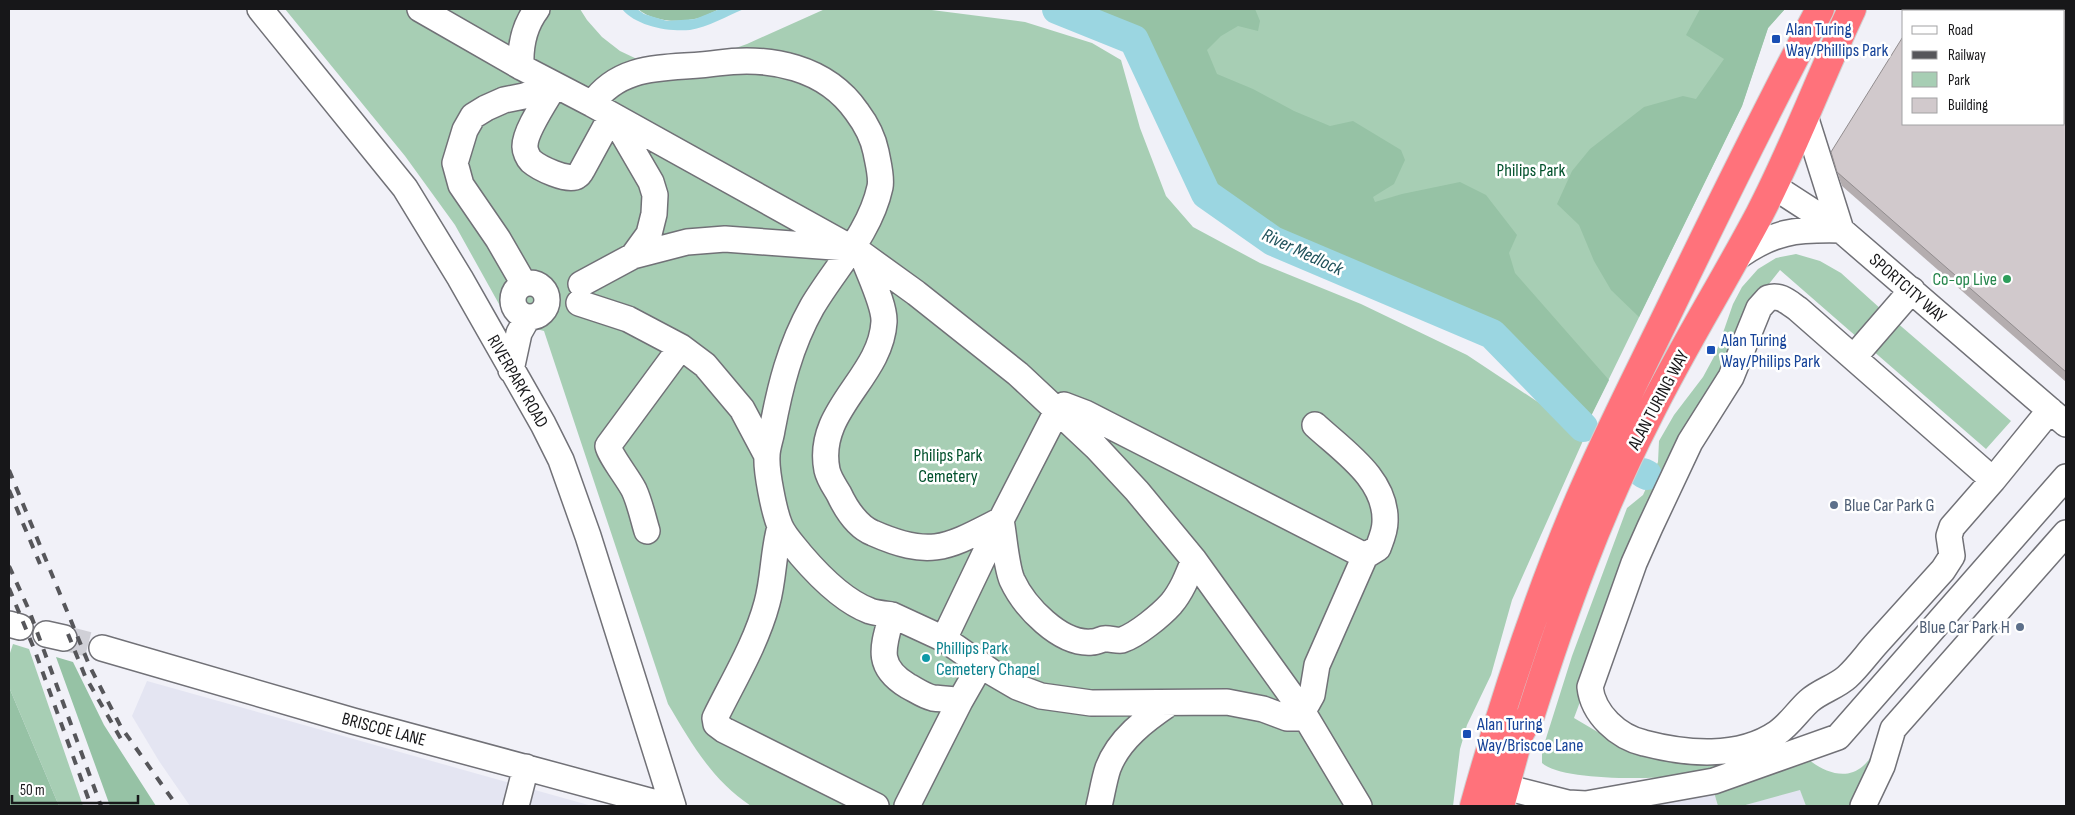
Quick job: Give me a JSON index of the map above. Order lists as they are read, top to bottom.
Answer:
{
  "streets": {
    "highway": ["SPORTCITY WAY", "ALAN TURING WAY"],
    "street": ["RIVERPARK ROAD", "BRISCOE LANE"]
  },
  "crossings": [
    ["SPORTCITY WAY", "ALAN TURING WAY"]
  ],
  "water": ["River Medlock"],
  "parks": ["Philips Park", "Philips Park Cemetery"],
  "places": {
    "transit": ["Alan Turing Way/Phillips Park", "Alan Turing Way/Philips Park", "Alan Turing Way/Briscoe Lane"],
    "other": [
      "Co-op Live",
      "Blue Car Park G",
      "Blue Car Park H",
      "Phillips Park Cemetery Chapel"
    ]
  },
  "legend": [
    "Road",
    "Railway",
    "Park",
    "Building"
  ],
  "scale_bar": "50 m"
}
